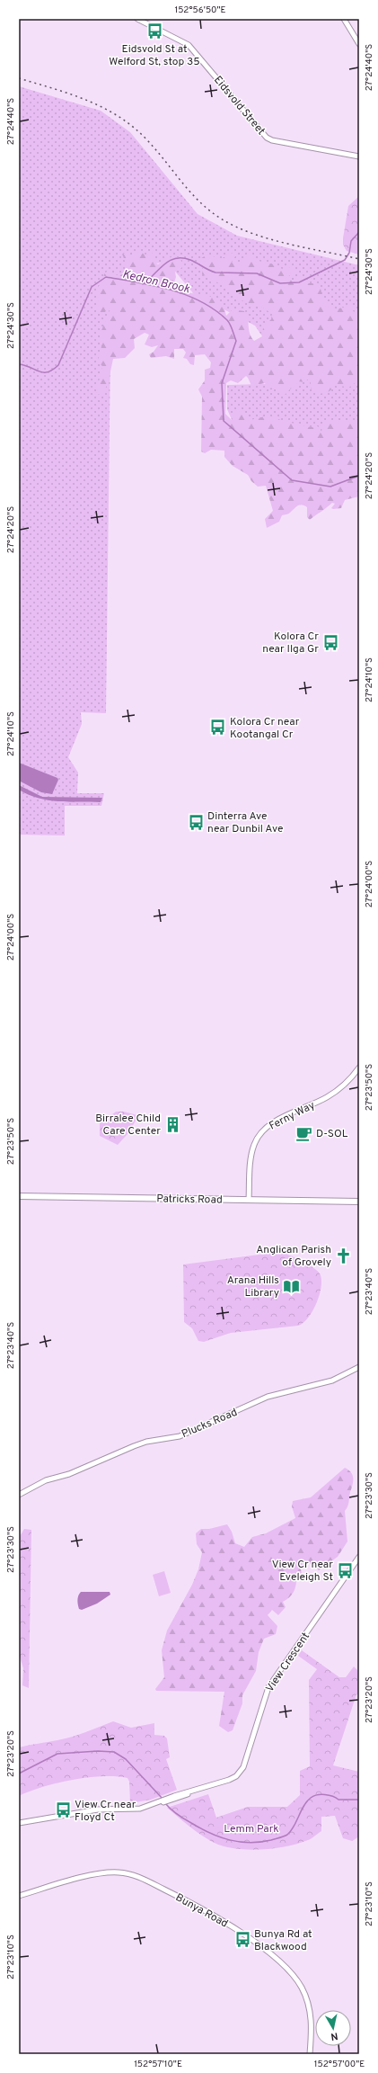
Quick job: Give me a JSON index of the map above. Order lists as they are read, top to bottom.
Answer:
{
  "streets": {
    "main road": ["Patricks Road"],
    "street": [
      "Eidsvold Street",
      "Ferny Way",
      "Plucks Road",
      "View Crescent",
      "Bunya Road"
    ]
  },
  "crossings": [
    ["Ferny Way", "Patricks Road"]
  ],
  "water": ["Kedron Brook"],
  "parks": ["Lemm Park"],
  "places": {
    "bus stop": [
      "Eidsvold St at Welford St, stop 35",
      "Kolora Cr near Ilga Gr",
      "Kolora Cr near Kootangal Cr",
      "Dinterra Ave near Dunbil Ave",
      "View Cr near Eveleigh St",
      "View Cr near Floyd Ct",
      "Bunya Rd at Blackwood"
    ],
    "building": ["Birralee Child Care Center"],
    "cafe": ["D-SOL"],
    "church": ["Anglican Parish of Grovely"],
    "library": ["Arana Hills Library"]
  },
  "north": "bottom",
  "coordinates": [
    "152°56'50\"E",
    "27°24'40\"S",
    "27°24'30\"S",
    "27°24'20\"S",
    "27°24'10\"S",
    "27°24'00\"S",
    "27°23'50\"S",
    "27°23'40\"S",
    "27°23'30\"S",
    "27°23'20\"S",
    "27°23'10\"S",
    "152°57'10\"E",
    "152°57'00\"E"
  ]
}
